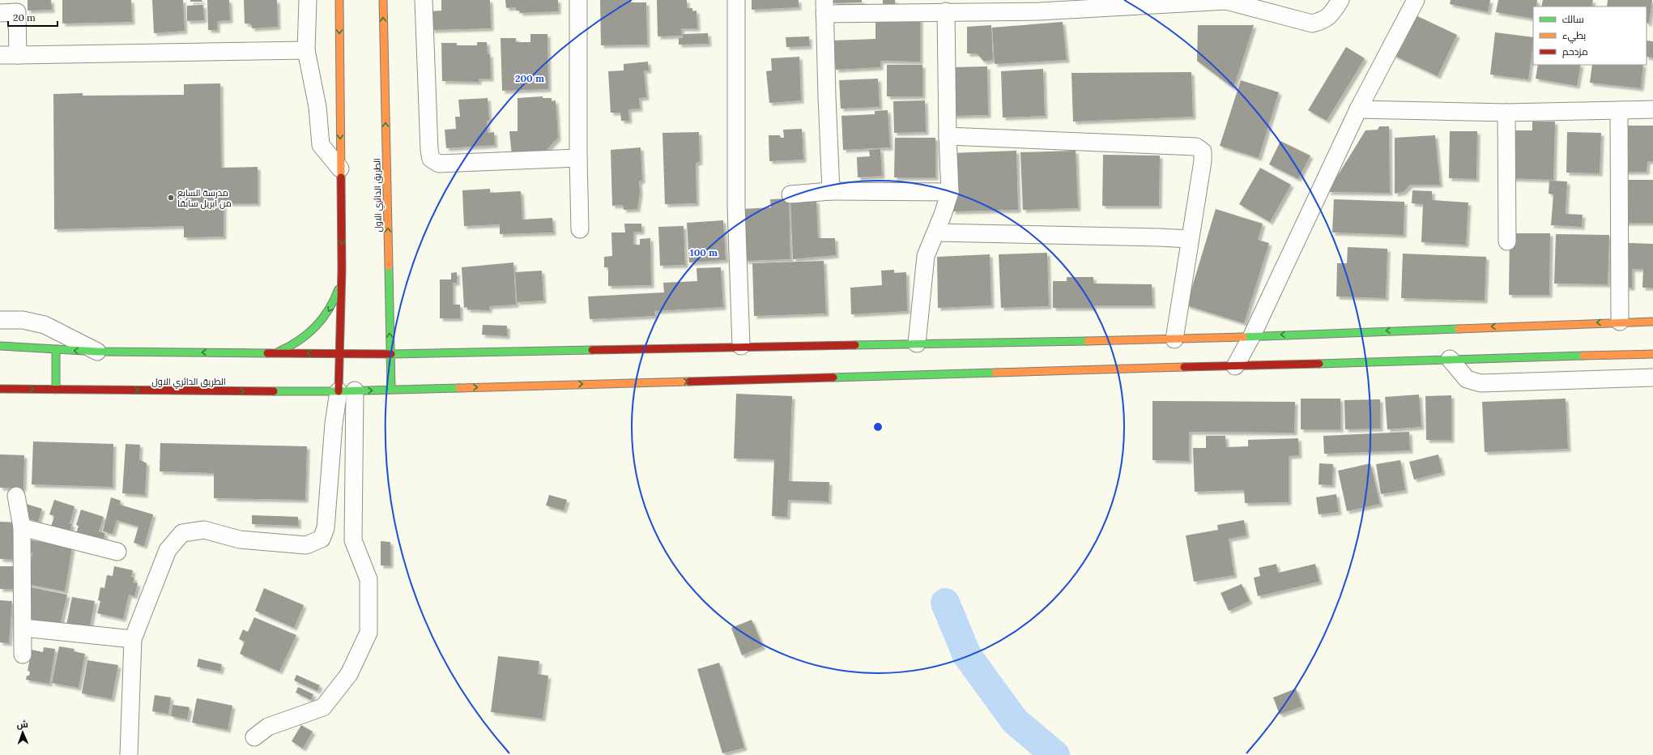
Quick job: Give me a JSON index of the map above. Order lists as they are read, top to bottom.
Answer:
{
  "streets": {
    "main road": ["الطريق الدائري الاول"]
  },
  "places": ["مدرسة السابع من ابريل سابقا"],
  "legend": ["سالك", "بطيء", "مزدحم"],
  "scale_bar": "20 m",
  "north": "top",
  "rings": ["200 m", "100 m"]
}
